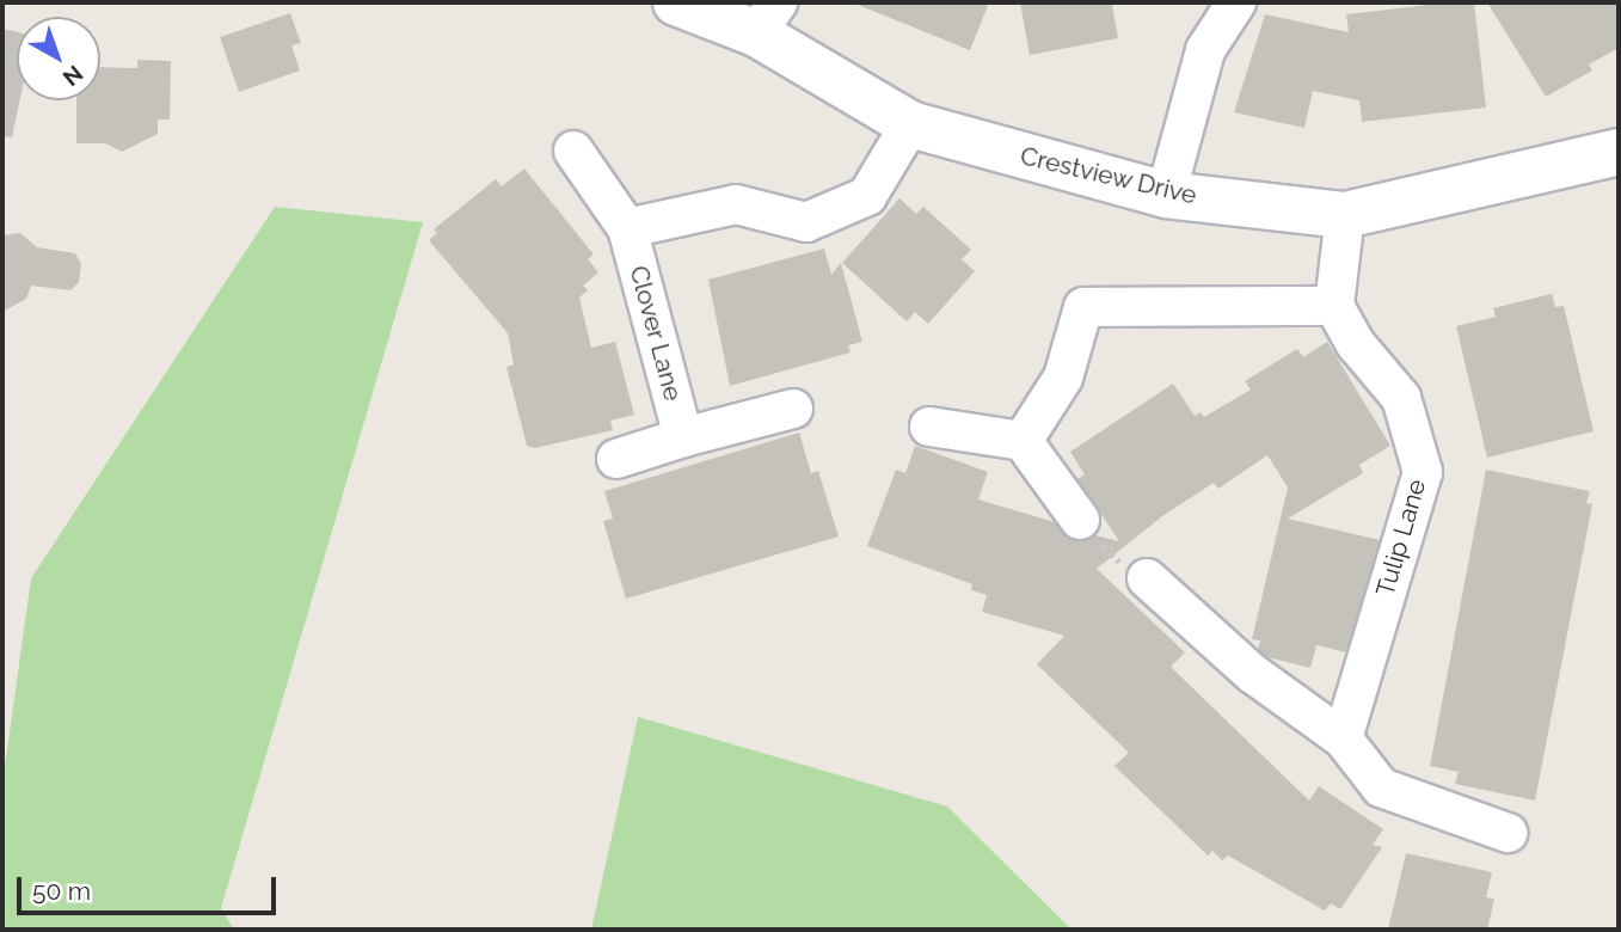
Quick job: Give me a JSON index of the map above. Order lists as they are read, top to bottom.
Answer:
{
  "streets": {
    "street": ["Crestview Drive", "Clover Lane", "Tulip Lane"]
  },
  "scale_bar": "50 m",
  "north": "bottom right"
}
